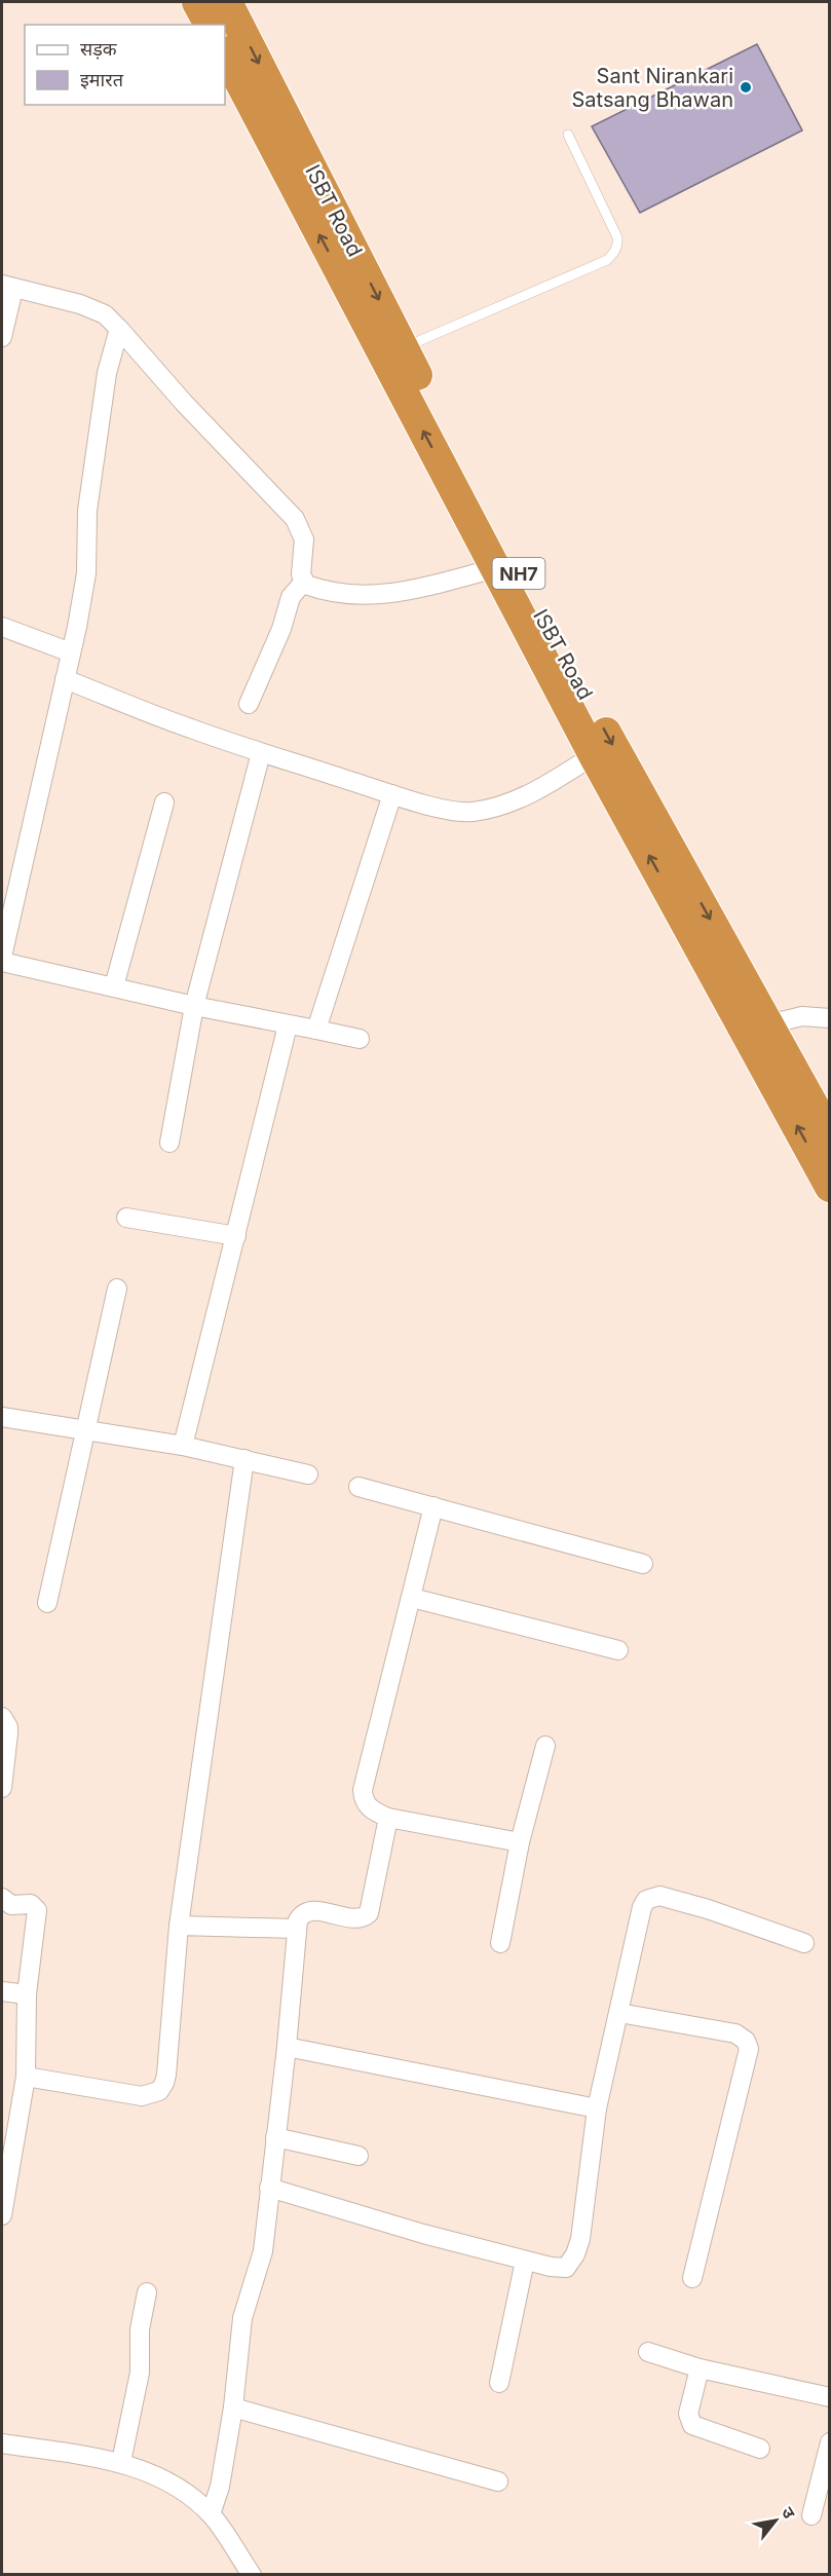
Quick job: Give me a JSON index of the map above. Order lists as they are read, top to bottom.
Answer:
{
  "streets": {
    "highway": ["ISBT Road", "NH7"]
  },
  "crossings": [
    ["ISBT Road", "NH7"]
  ],
  "places": ["Sant Nirankari Satsang Bhawan"],
  "legend": ["सड़क", "इमारत"],
  "north": "top right"
}
